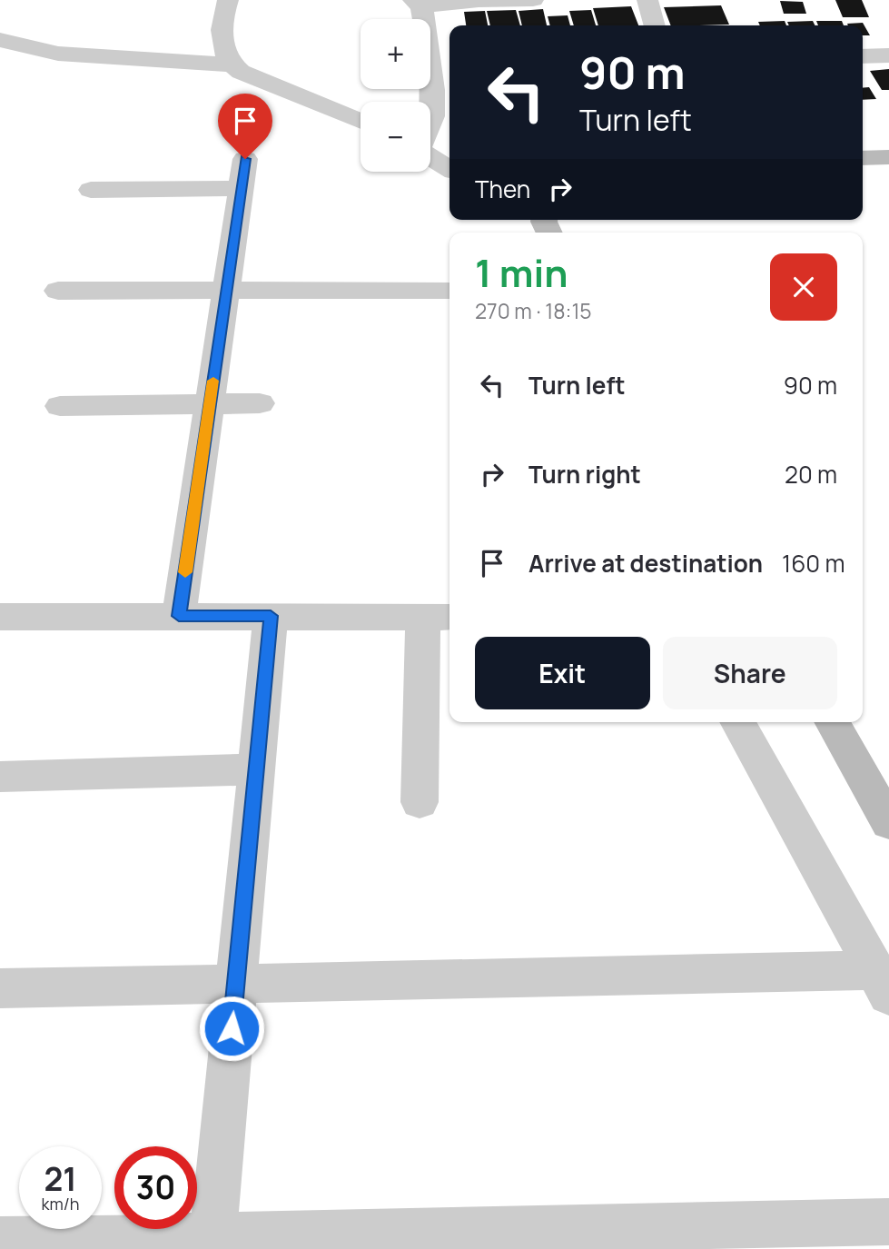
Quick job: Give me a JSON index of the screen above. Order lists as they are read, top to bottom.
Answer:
{
  "page": {
    "map_buttons": ["+", "−"],
    "turn": ["90 m", "Turn left"],
    "then": "Then",
    "heading": ["1 min", "270 m · 18:15"],
    "list": [
      {
        "name": "Turn left",
        "value": "90 m"
      },
      {
        "name": "Turn right",
        "value": "20 m"
      },
      {
        "name": "Arrive at destination",
        "value": "160 m"
      }
    ],
    "buttons": ["Exit", "Share"],
    "speed": "21 km/h",
    "limit": "30"
  }
}
